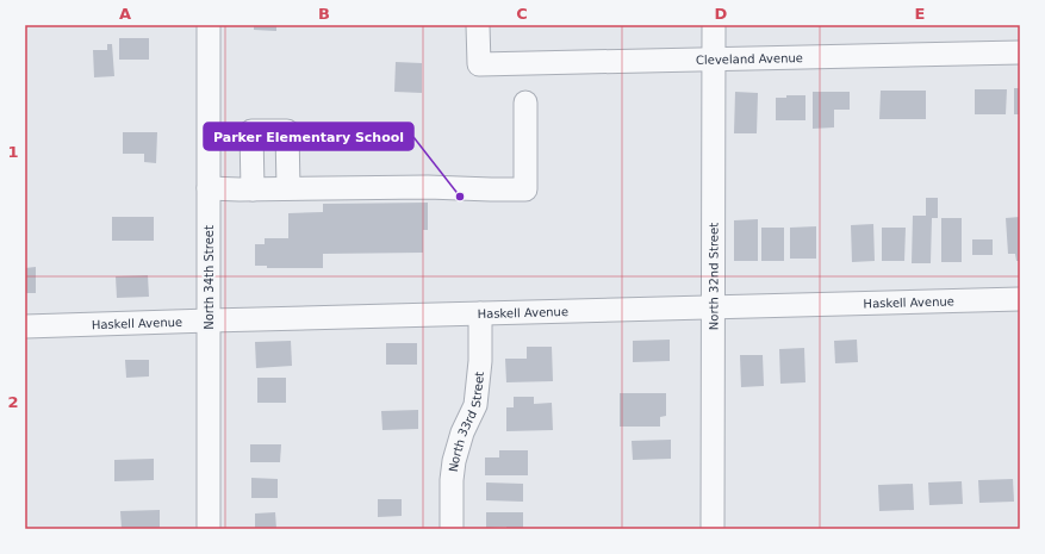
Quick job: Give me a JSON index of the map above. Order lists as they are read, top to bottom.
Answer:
{
  "streets": {
    "street": [
      "Cleveland Avenue",
      "North 34th Street",
      "North 32nd Street",
      "Haskell Avenue",
      "North 33rd Street"
    ]
  },
  "crossings": [
    ["Cleveland Avenue", "North 32nd Street"],
    ["North 34th Street", "Haskell Avenue"],
    ["North 32nd Street", "Haskell Avenue"],
    ["Haskell Avenue", "North 33rd Street"]
  ],
  "places": ["Parker Elementary School"],
  "grid": {
    "columns": [
      "A",
      "B",
      "C",
      "D",
      "E"
    ],
    "rows": ["1", "2"]
  }
}
